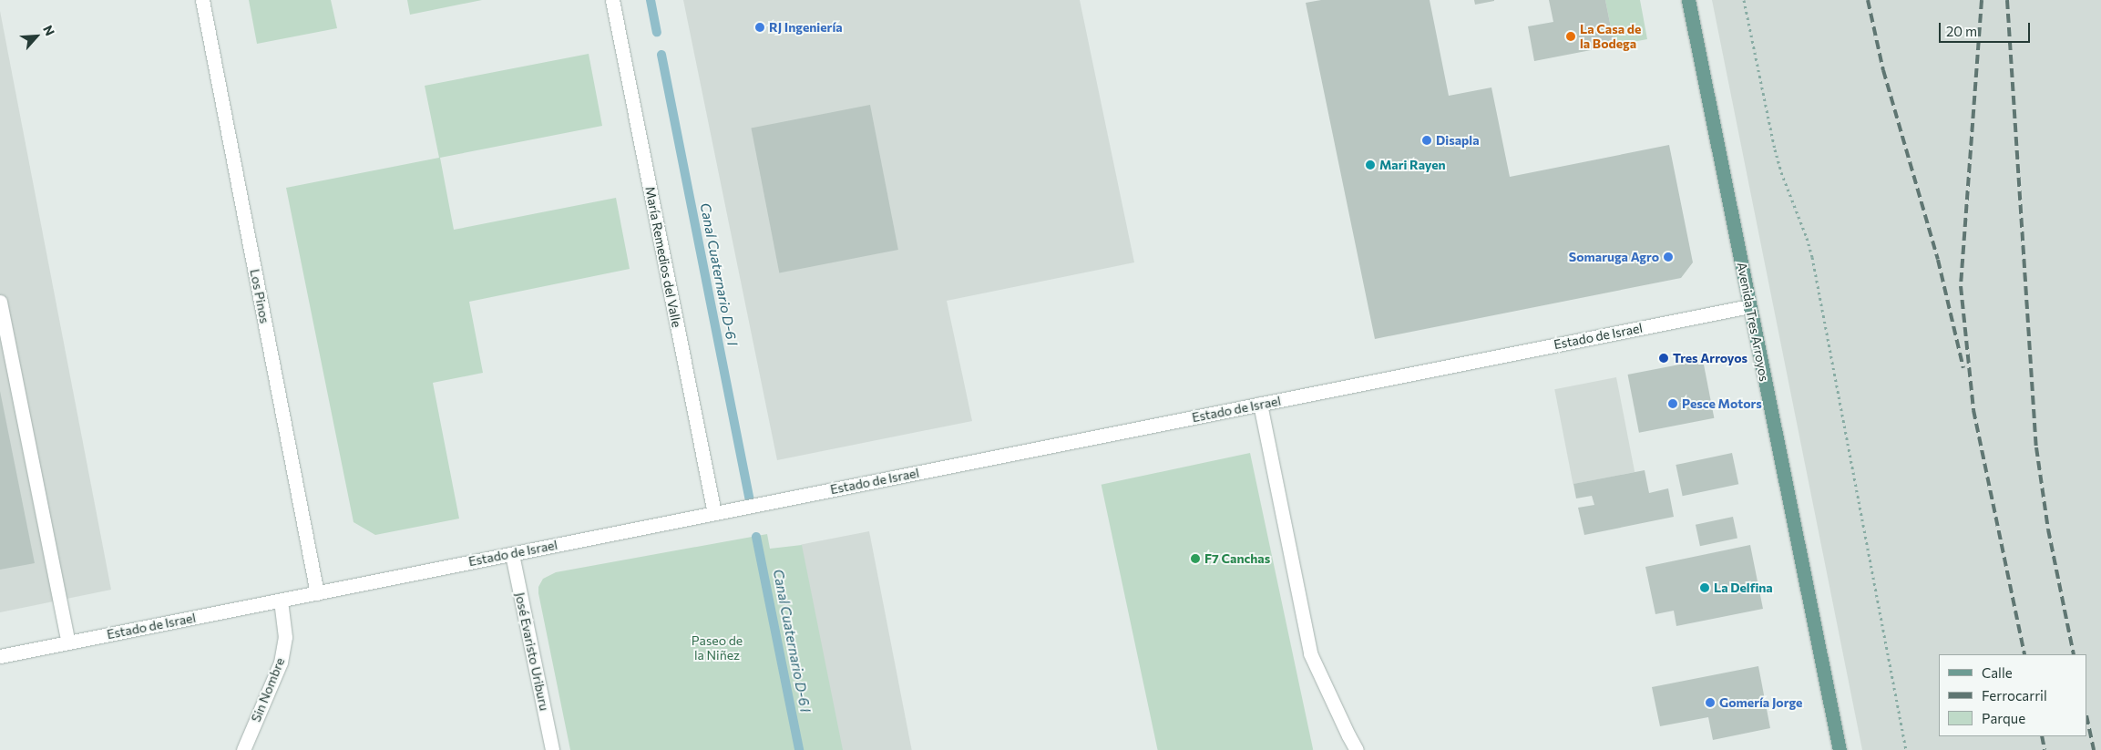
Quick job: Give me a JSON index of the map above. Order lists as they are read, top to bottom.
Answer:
{
  "streets": {
    "main road": ["Avenida Tres Arroyos"],
    "street": [
      "María Remedios del Valle",
      "Los Pinos",
      "Estado de Israel",
      "José Evaristo Uriburu",
      "Sin Nombre"
    ]
  },
  "crossings": [
    ["María Remedios del Valle", "Estado de Israel"],
    ["Los Pinos", "Estado de Israel"],
    ["Avenida Tres Arroyos", "Estado de Israel"],
    ["Estado de Israel", "José Evaristo Uriburu"],
    ["Estado de Israel", "Sin Nombre"]
  ],
  "water": ["Canal Cuaternario D-6 I"],
  "parks": ["Paseo de la Niñez"],
  "places": [
    "RJ Ingeniería",
    "La Casa de la Bodega",
    "Disapla",
    "Mari Rayen",
    "Somaruga Agro",
    "Tres Arroyos",
    "Pesce Motors",
    "F7 Canchas",
    "La Delfina",
    "Gomería Jorge"
  ],
  "legend": ["Calle", "Ferrocarril", "Parque"],
  "scale_bar": "20 m",
  "north": "top right"
}
